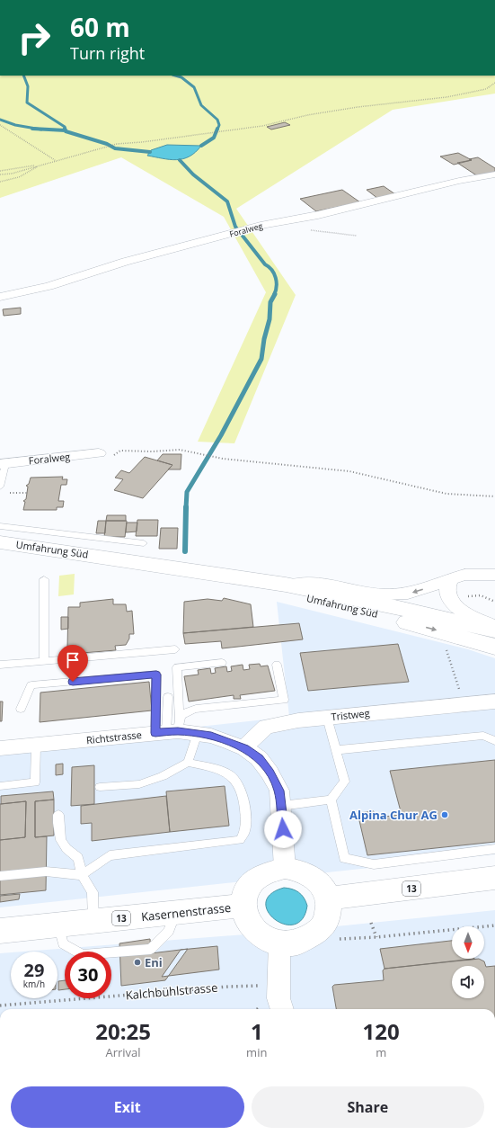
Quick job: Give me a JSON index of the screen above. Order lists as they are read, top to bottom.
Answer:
{
  "streets": {
    "main road": ["Umfahrung Süd", "13", "Kasernenstrasse"],
    "street": ["Foralweg", "Tristweg", "Richtstrasse"],
    "path": ["Kalchbühlstrasse"]
  },
  "crossings": [
    ["Tristweg", "Richtstrasse"],
    ["Richtstrasse", "13"],
    ["Richtstrasse", "Kasernenstrasse"],
    ["13", "Kasernenstrasse"]
  ],
  "places": ["Alpina Chur AG", "Eni"],
  "north": "bottom",
  "page": {
    "turn": ["60 m", "Turn right"],
    "speed": "29 km/h",
    "limit": "30",
    "eta": [
      "20:25",
      "Arrival",
      "1",
      "min",
      "120",
      "m"
    ],
    "buttons": ["Exit", "Share"]
  }
}
